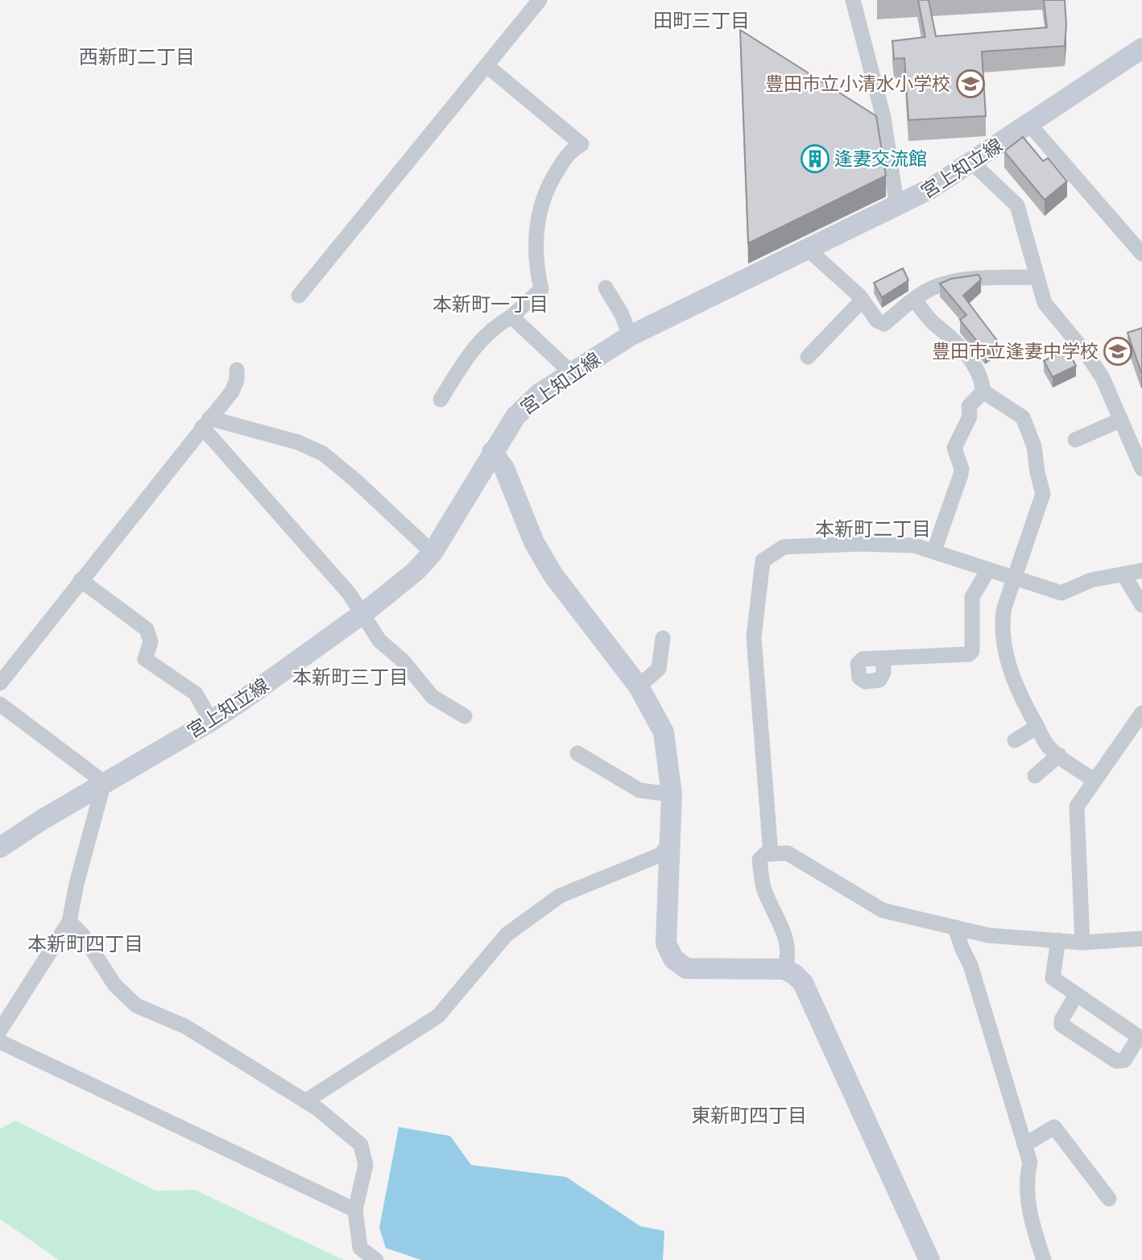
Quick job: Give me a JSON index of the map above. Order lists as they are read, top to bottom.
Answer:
{
  "streets": {
    "main road": ["宮上知立線"]
  },
  "districts": [
    "田町三丁目",
    "西新町二丁目",
    "本新町一丁目",
    "本新町二丁目",
    "本新町三丁目",
    "本新町四丁目",
    "東新町四丁目"
  ],
  "places": {
    "school or university": ["豊田市立小清水小学校", "豊田市立逢妻中学校"],
    "building": ["逢妻交流館"]
  }
}
